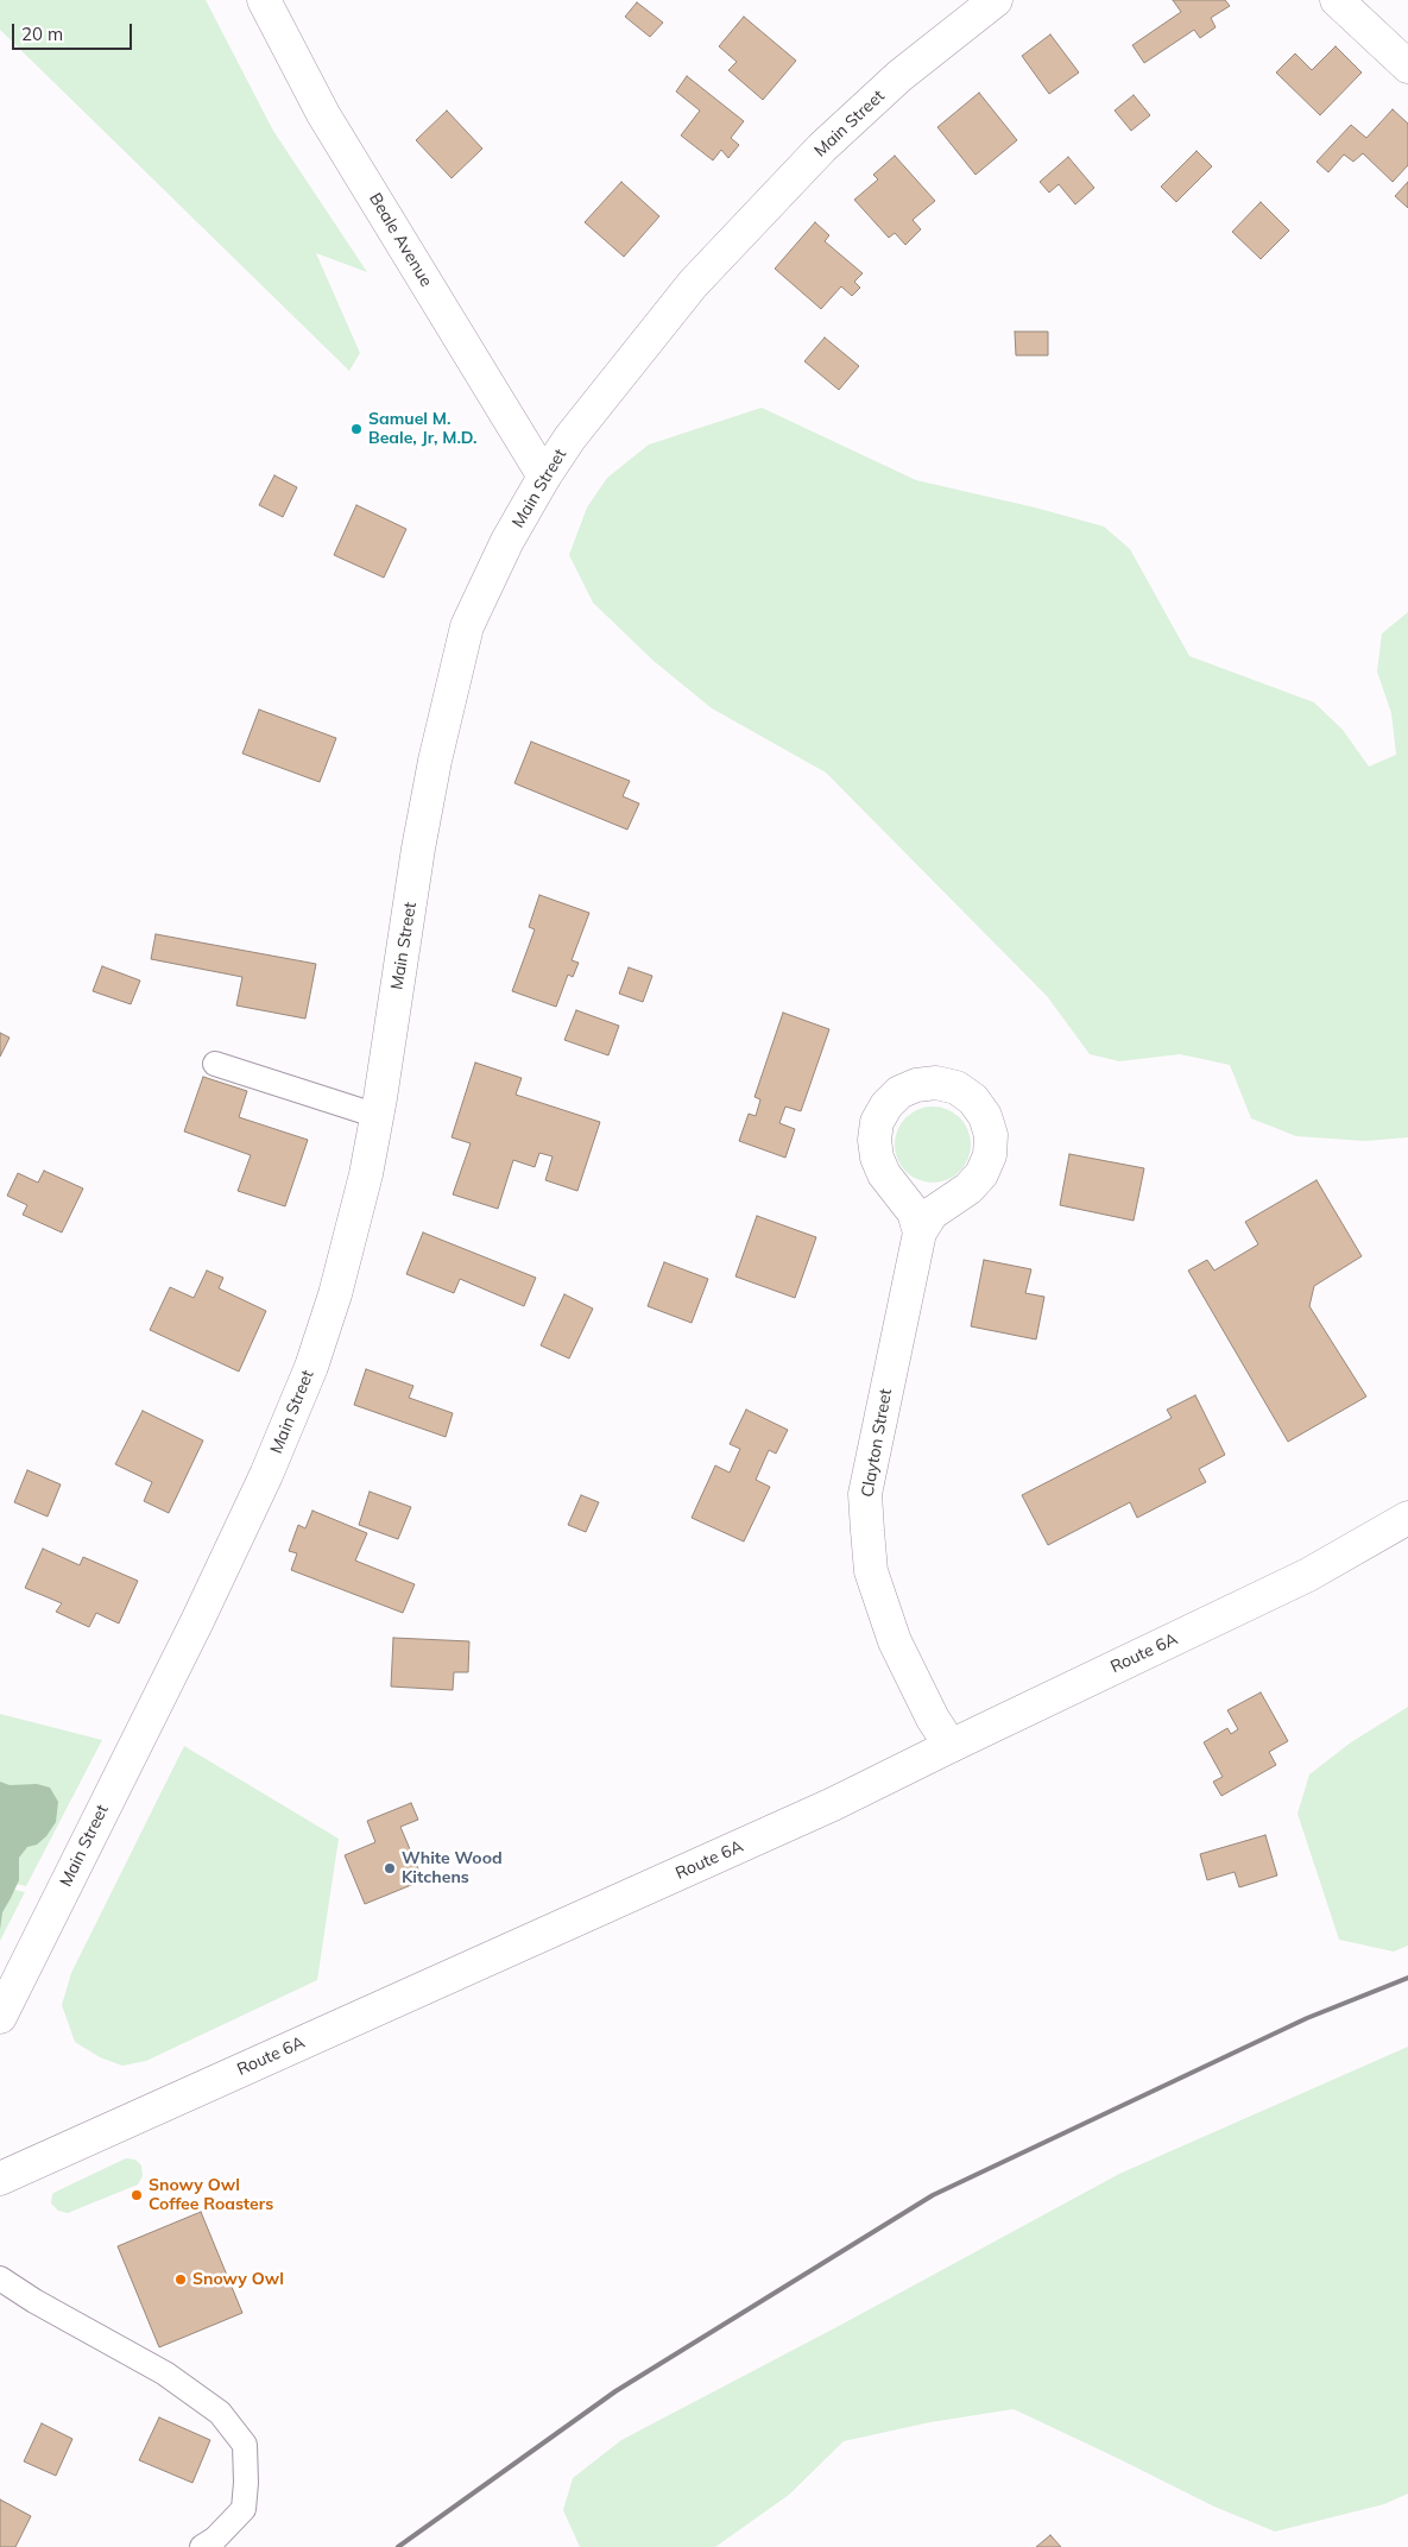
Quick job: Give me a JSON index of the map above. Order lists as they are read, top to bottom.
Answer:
{
  "streets": {
    "main road": [
      "Main Street",
      "Beale Avenue",
      "Clayton Street",
      "Route 6A"
    ]
  },
  "crossings": [
    ["Main Street", "Beale Avenue"],
    ["Clayton Street", "Route 6A"]
  ],
  "places": [
    "Samuel M. Beale, Jr, M.D.",
    "White Wood Kitchens",
    "Snowy Owl Coffee Roasters",
    "Snowy Owl"
  ],
  "scale_bar": "20 m"
}
